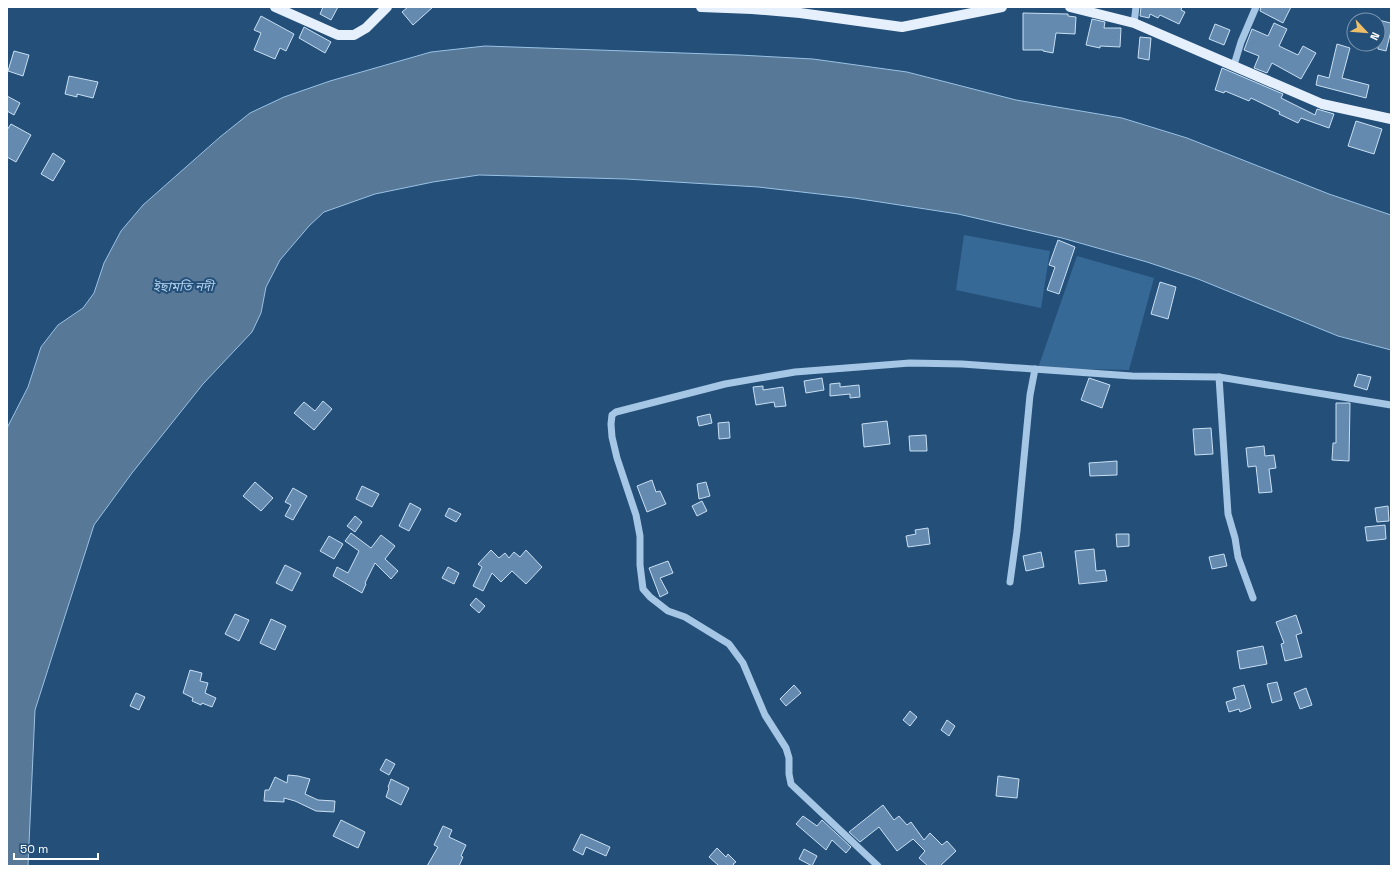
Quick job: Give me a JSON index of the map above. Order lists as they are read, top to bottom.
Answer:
{
  "water": ["ইছামতি নদী"],
  "scale_bar": "50 m",
  "north": "bottom right"
}
